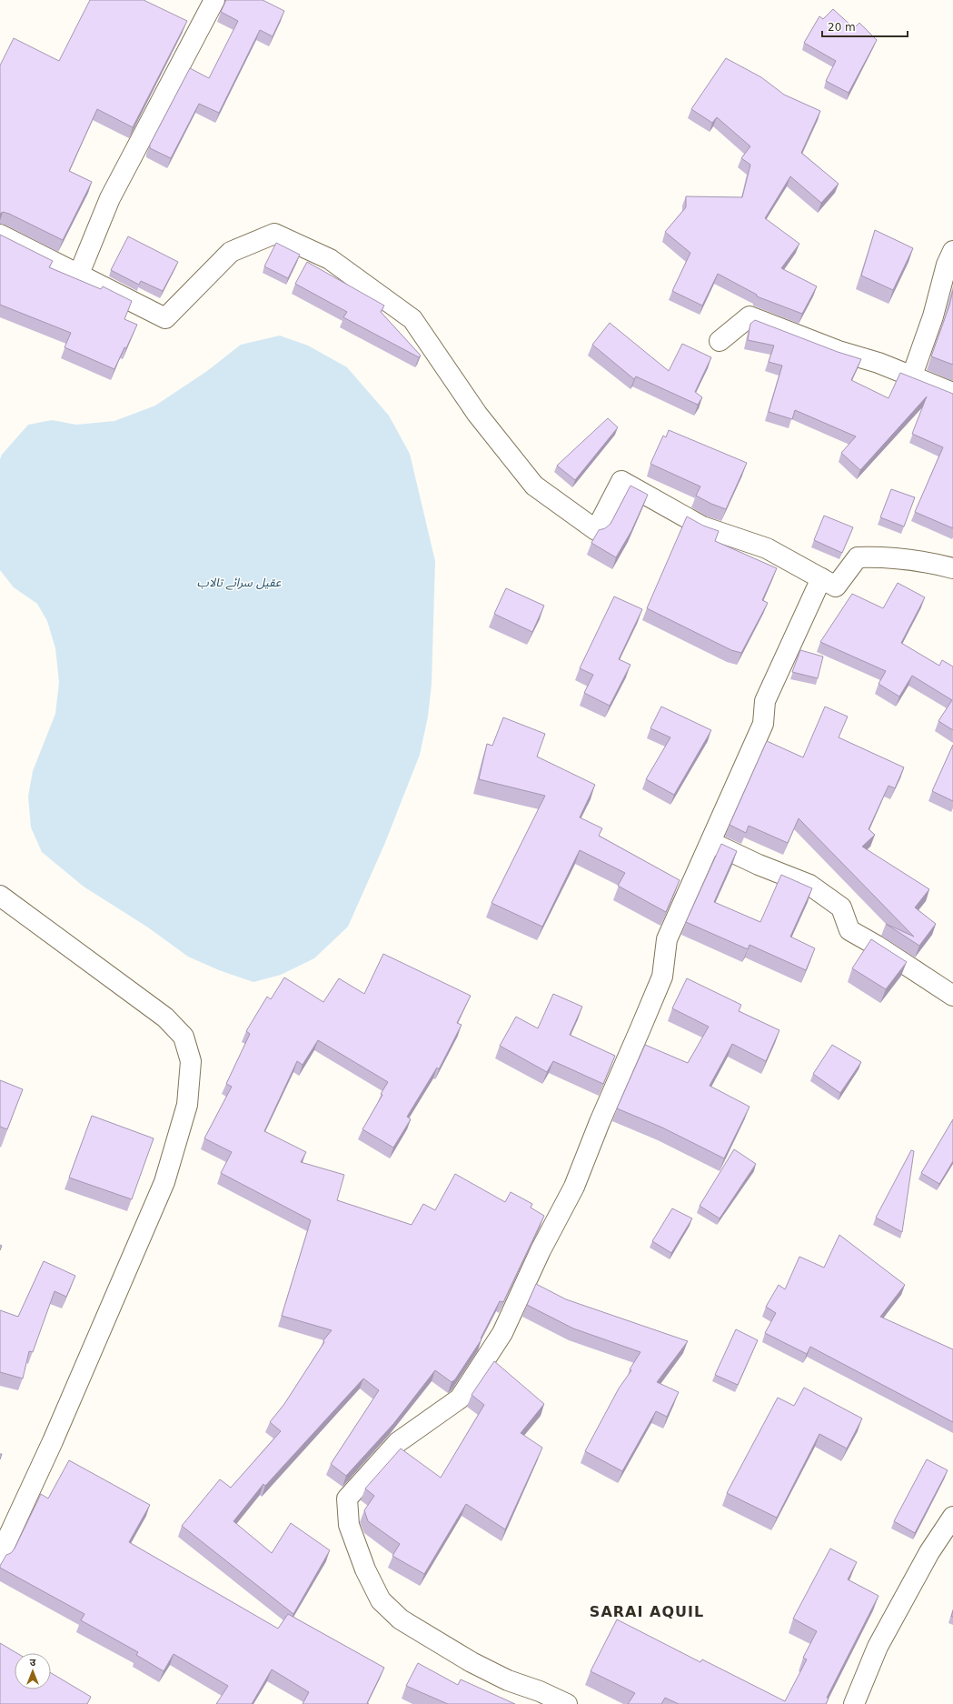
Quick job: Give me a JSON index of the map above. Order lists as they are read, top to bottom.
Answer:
{
  "districts": ["SARAI AQUIL"],
  "water": ["عقیل سرائے تالاب"],
  "scale_bar": "20 m",
  "north": "top"
}
